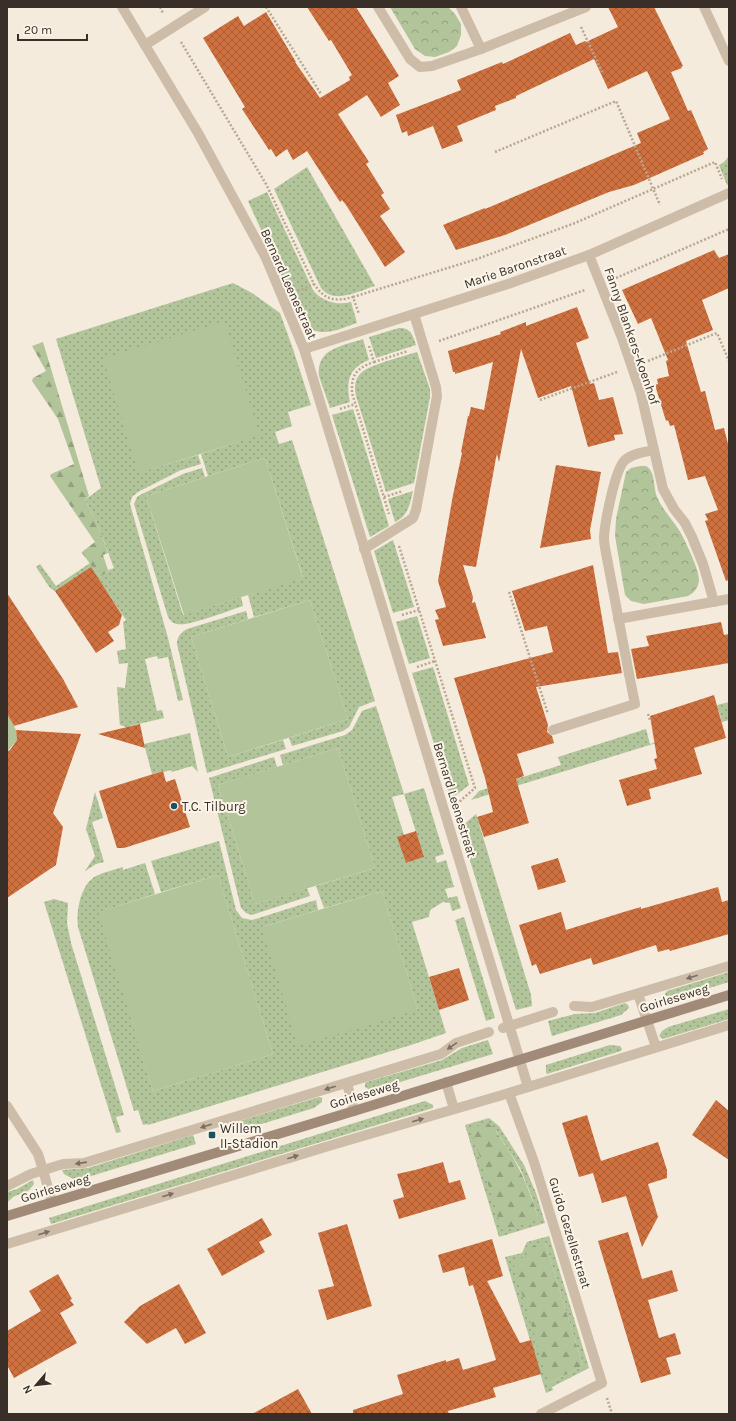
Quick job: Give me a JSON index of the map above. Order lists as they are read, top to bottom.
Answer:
{
  "streets": {
    "street": [
      "Marie Baronstraat",
      "Bernard Leenestraat",
      "Fanny Blankers-Koenhof",
      "Goirleseweg",
      "Guido Gezellestraat"
    ]
  },
  "crossings": [
    ["Marie Baronstraat", "Bernard Leenestraat"],
    ["Marie Baronstraat", "Fanny Blankers-Koenhof"],
    ["Bernard Leenestraat", "Goirleseweg"]
  ],
  "places": {
    "other": ["T.C. Tilburg"],
    "transit": ["Willem II-Stadion"]
  },
  "scale_bar": "20 m",
  "north": "bottom left"
}
